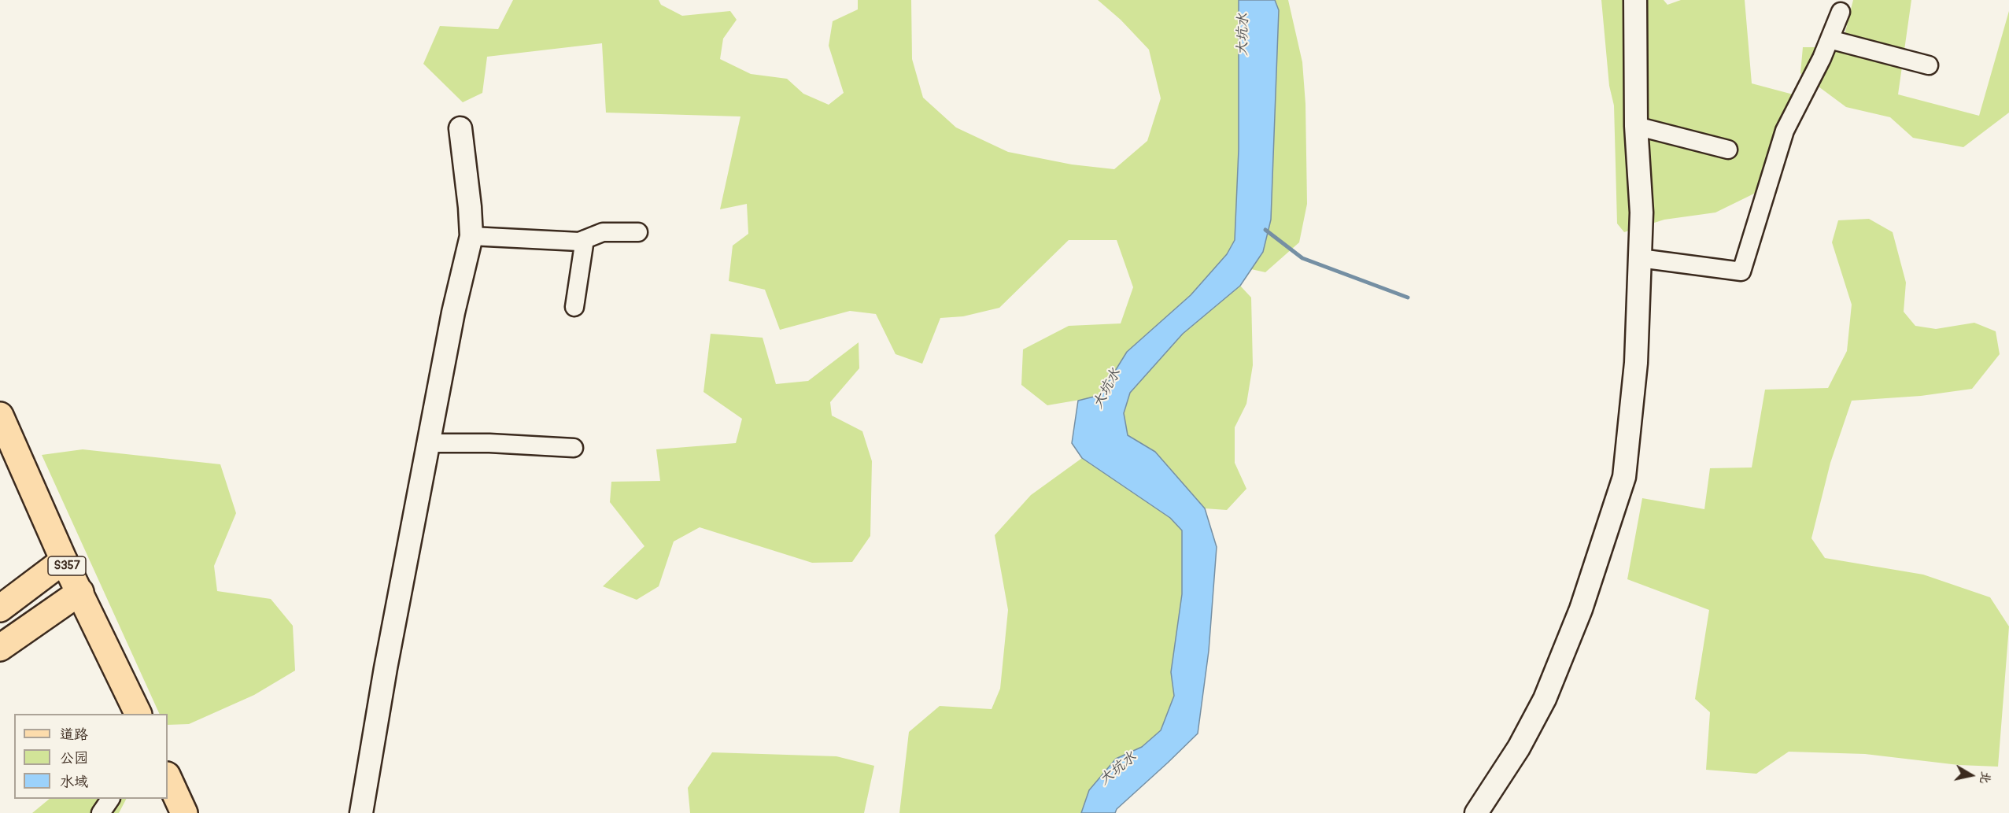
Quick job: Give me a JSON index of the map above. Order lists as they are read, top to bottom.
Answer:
{
  "streets": {
    "main road": ["S357"]
  },
  "water": ["大坑水"],
  "legend": ["道路", "公园", "水域"],
  "north": "right"
}
